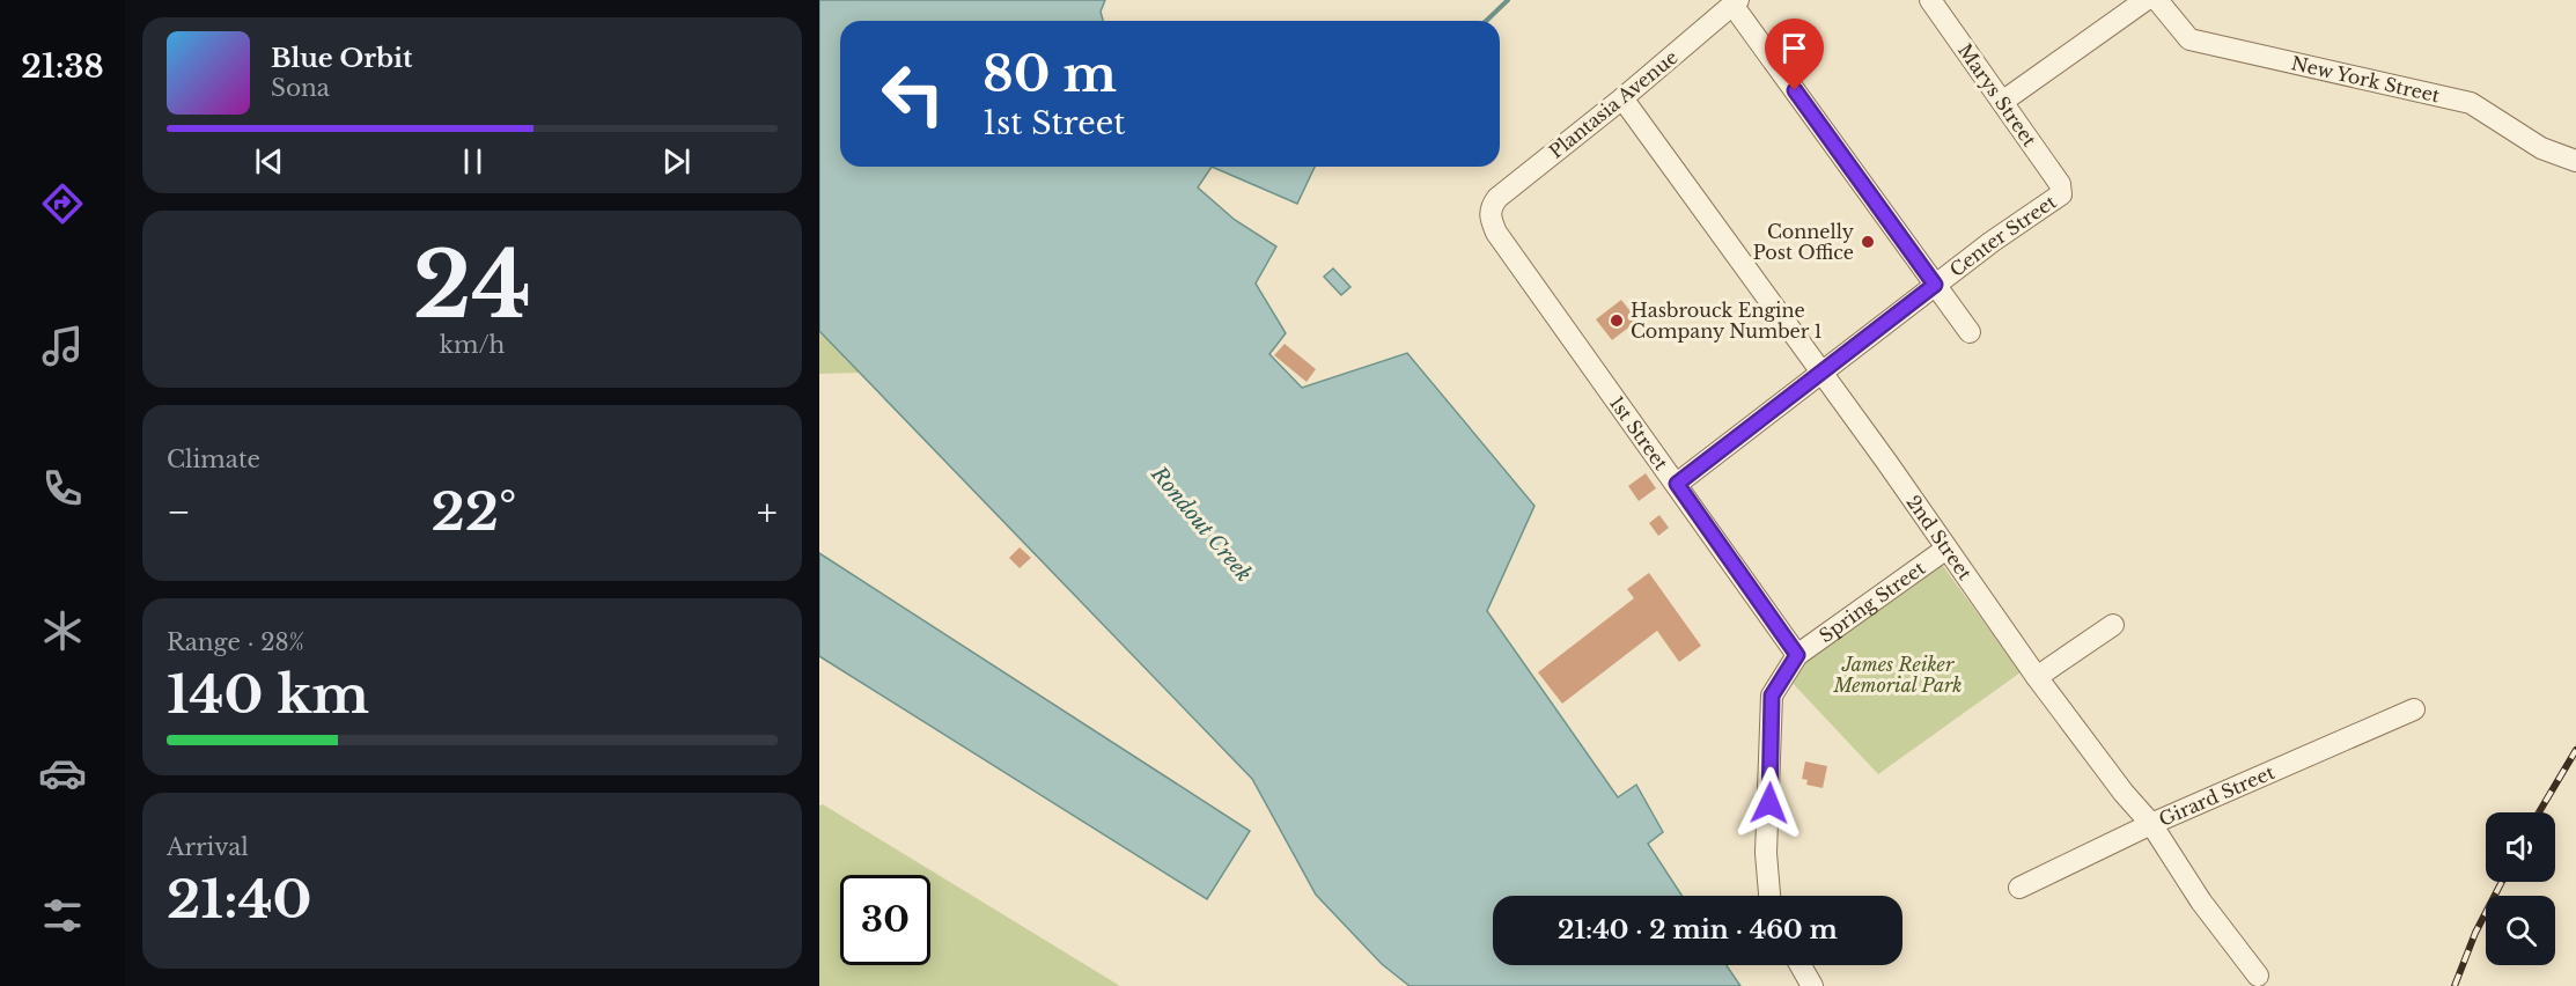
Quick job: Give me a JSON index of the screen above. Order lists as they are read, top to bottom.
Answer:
{
  "streets": {
    "street": [
      "New York Street",
      "Marys Street",
      "Plantasia Avenue",
      "Center Street",
      "1st Street",
      "2nd Street",
      "Spring Street",
      "Girard Street"
    ]
  },
  "crossings": [
    ["Marys Street", "Center Street"],
    ["Plantasia Avenue", "1st Street"],
    ["Plantasia Avenue", "2nd Street"],
    ["Center Street", "1st Street"],
    ["Center Street", "2nd Street"],
    ["1st Street", "Spring Street"],
    ["2nd Street", "Spring Street"],
    ["2nd Street", "Girard Street"]
  ],
  "water": ["Rondout Creek"],
  "parks": ["James Reiker Memorial Park"],
  "places": ["Connelly Post Office", "Hasbrouck Engine Company Number 1"],
  "page": {
    "tabs": "21:38",
    "turn": ["80 m", "1st Street"],
    "song": ["Blue Orbit", "Sona"],
    "tile": [
      ["24", "km/h"],
      "Climate",
      ["Range · 28%", "140 km"],
      ["Arrival", "21:40"]
    ],
    "heat": ["−", "22°", "+"],
    "limit": "30",
    "trip": "21:40 · 2 min · 460 m"
  }
}
